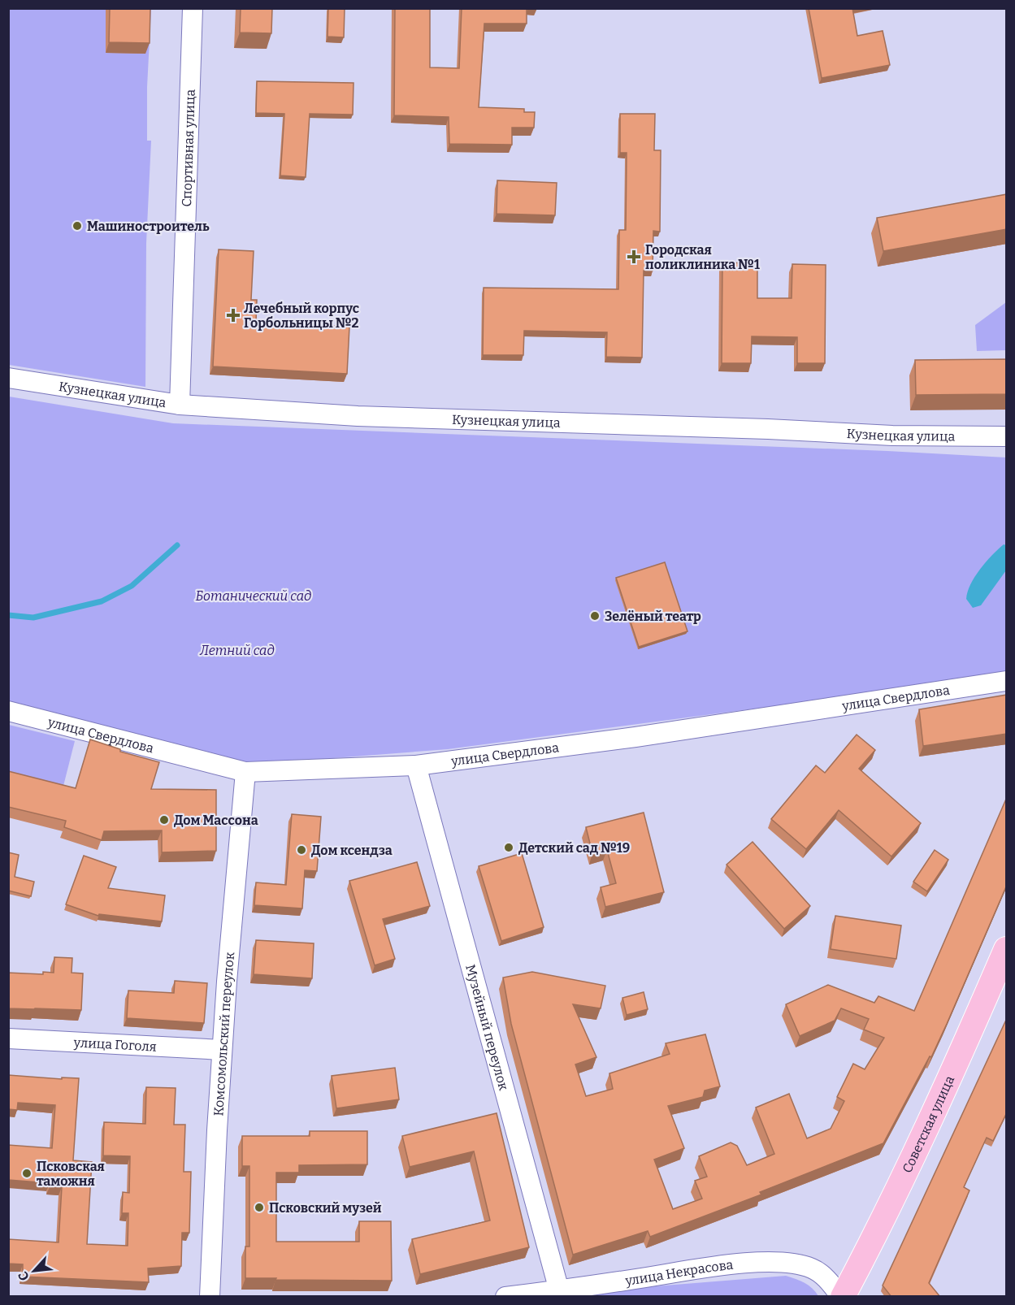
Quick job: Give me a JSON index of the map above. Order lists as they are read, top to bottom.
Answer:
{
  "streets": {
    "main road": ["Советская улица"],
    "street": [
      "Спортивная улица",
      "Кузнецкая улица",
      "улица Свердлова",
      "Музейный переулок",
      "Комсомольский переулок",
      "улица Гоголя",
      "улица Некрасова"
    ]
  },
  "crossings": [
    ["Спортивная улица", "Кузнецкая улица"],
    ["улица Свердлова", "Музейный переулок"],
    ["улица Свердлова", "Комсомольский переулок"],
    ["Музейный переулок", "улица Некрасова"],
    ["Комсомольский переулок", "улица Гоголя"],
    ["Советская улица", "улица Некрасова"]
  ],
  "parks": ["Ботанический сад", "Летний сад"],
  "places": {
    "other": [
      "Машиностроитель",
      "Зелёный театр",
      "Дом Масcона",
      "Детский сад №19",
      "Дом ксендза",
      "Псковская таможня",
      "Псковский музей"
    ],
    "health": ["Городская поликлиника №1", "Лечебный корпус Горбольницы №2"]
  },
  "north": "bottom left"
}
